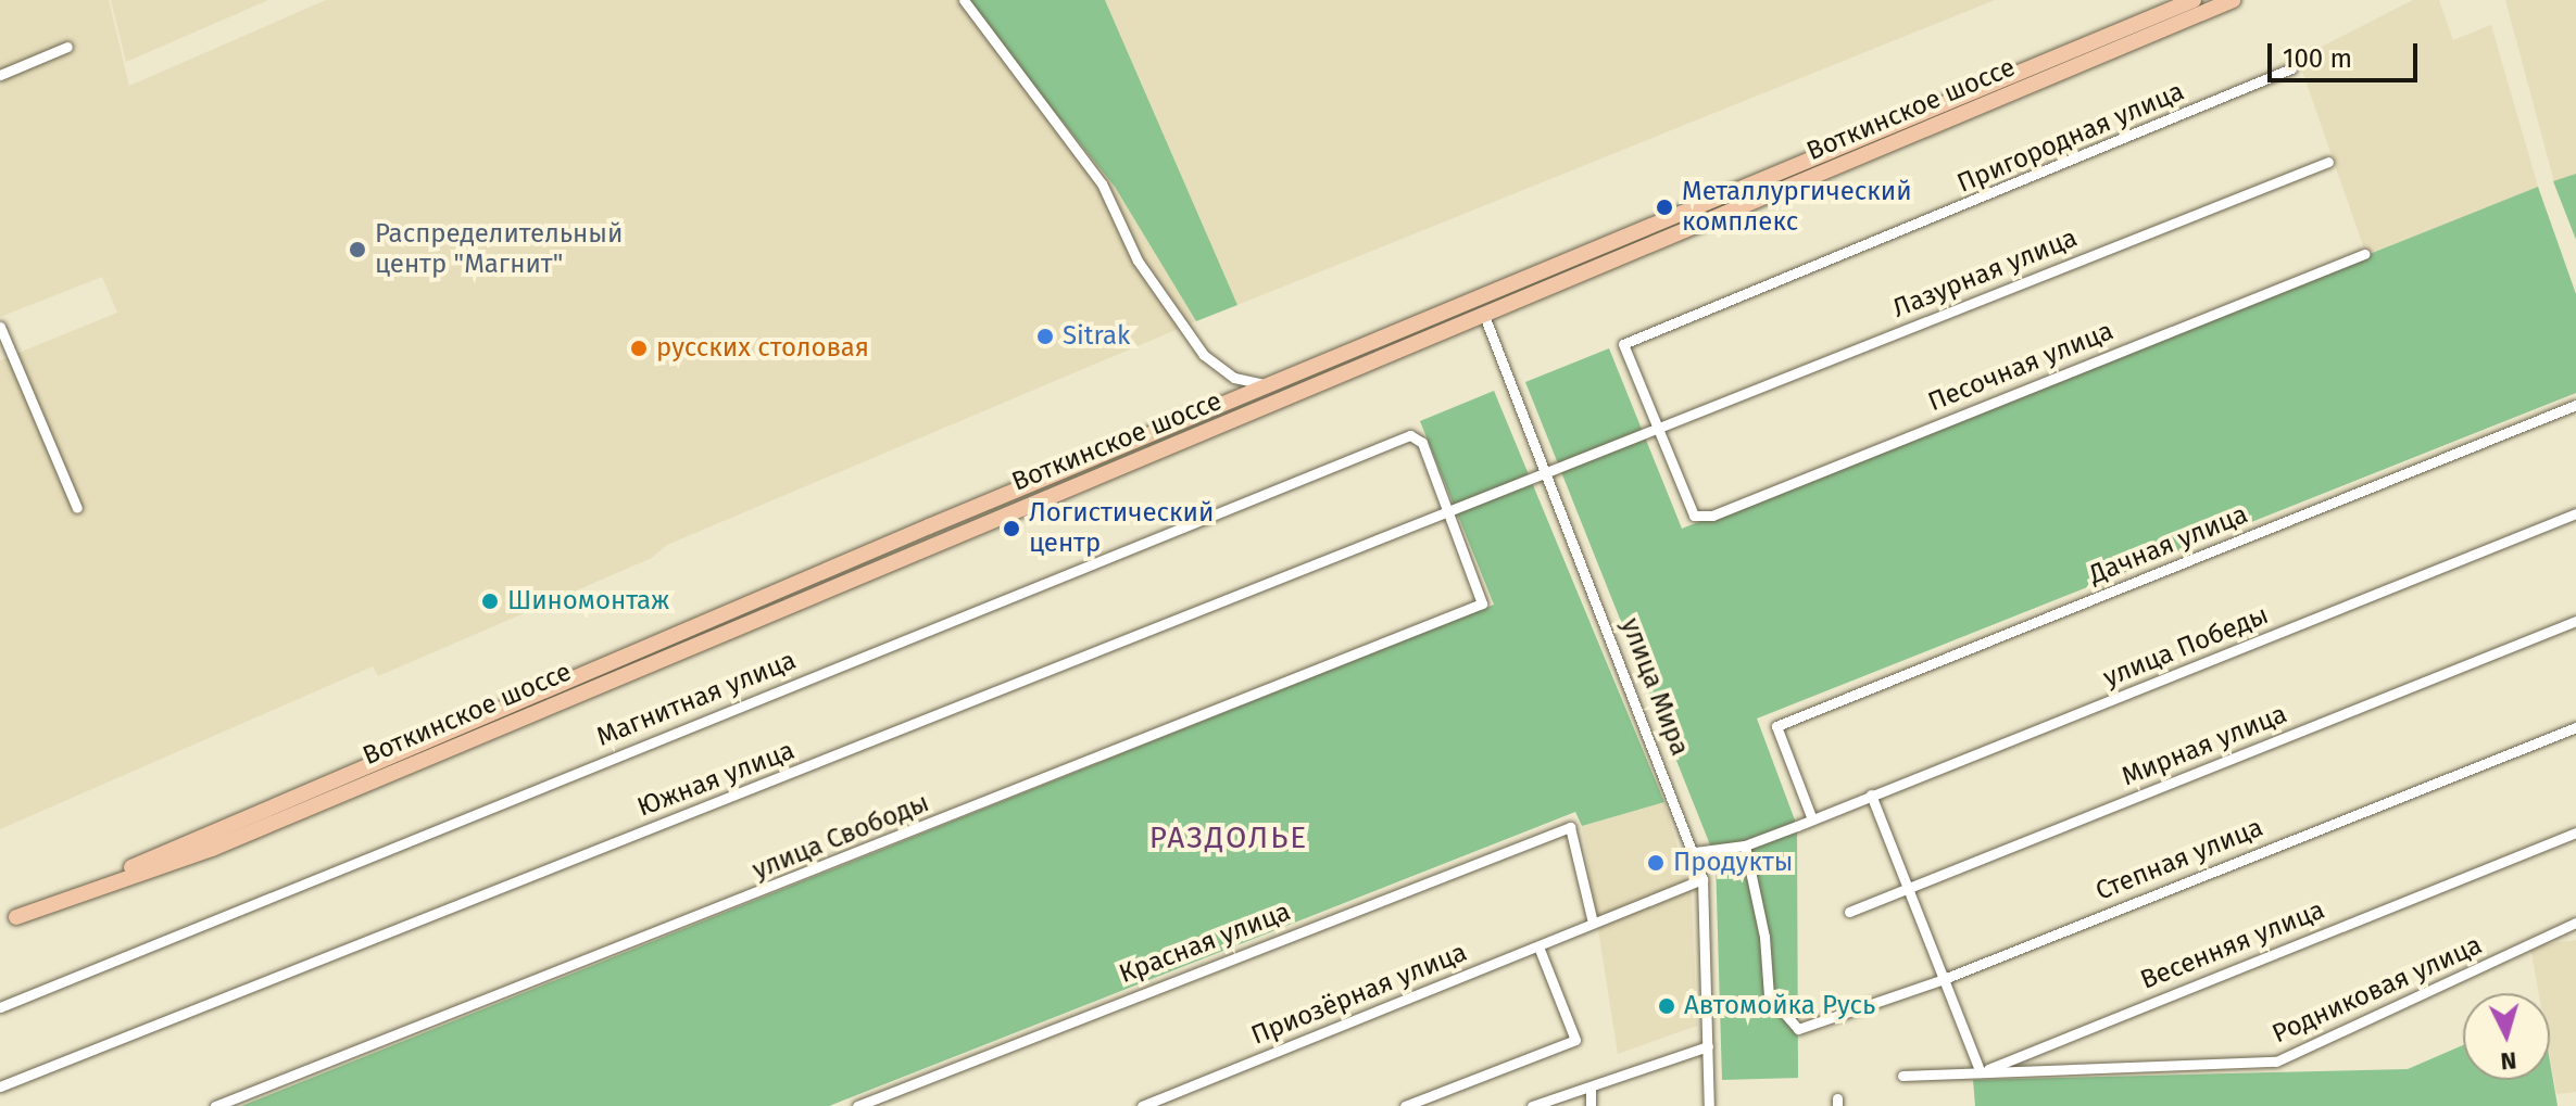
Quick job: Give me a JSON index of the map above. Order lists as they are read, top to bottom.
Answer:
{
  "streets": {
    "main road": ["Воткинское шоссе"],
    "street": [
      "Пригородная улица",
      "Лазурная улица",
      "Песочная улица",
      "Дачная улица",
      "улица Победы",
      "улица Мира",
      "Магнитная улица",
      "Мирная улица",
      "Южная улица",
      "улица Свободы",
      "Степная улица",
      "Красная улица",
      "Весенняя улица",
      "Родниковая улица",
      "Приозёрная улица"
    ]
  },
  "crossings": [
    ["Воткинское шоссе", "улица Мира"],
    ["Пригородная улица", "Лазурная улица"],
    ["Пригородная улица", "Песочная улица"],
    ["Лазурная улица", "Песочная улица"],
    ["Лазурная улица", "улица Мира"],
    ["Лазурная улица", "Южная улица"],
    ["Дачная улица", "улица Победы"],
    ["улица Победы", "улица Мира"],
    ["улица Победы", "Степная улица"],
    ["улица Мира", "Южная улица"],
    ["улица Мира", "Приозёрная улица"],
    ["Магнитная улица", "Южная улица"],
    ["Магнитная улица", "улица Свободы"],
    ["Южная улица", "улица Свободы"],
    ["Красная улица", "Приозёрная улица"],
    ["Весенняя улица", "Родниковая улица"]
  ],
  "districts": ["РАЗДОЛЬЕ"],
  "places": [
    "Металлургический комплекс",
    "Распределительный центр \"Магнит\"",
    "Sitrak",
    "русских столовая",
    "Логистический центр",
    "Шиномонтаж",
    "Продукты",
    "Автомойка Русь"
  ],
  "scale_bar": "100 m",
  "north": "bottom"
}
